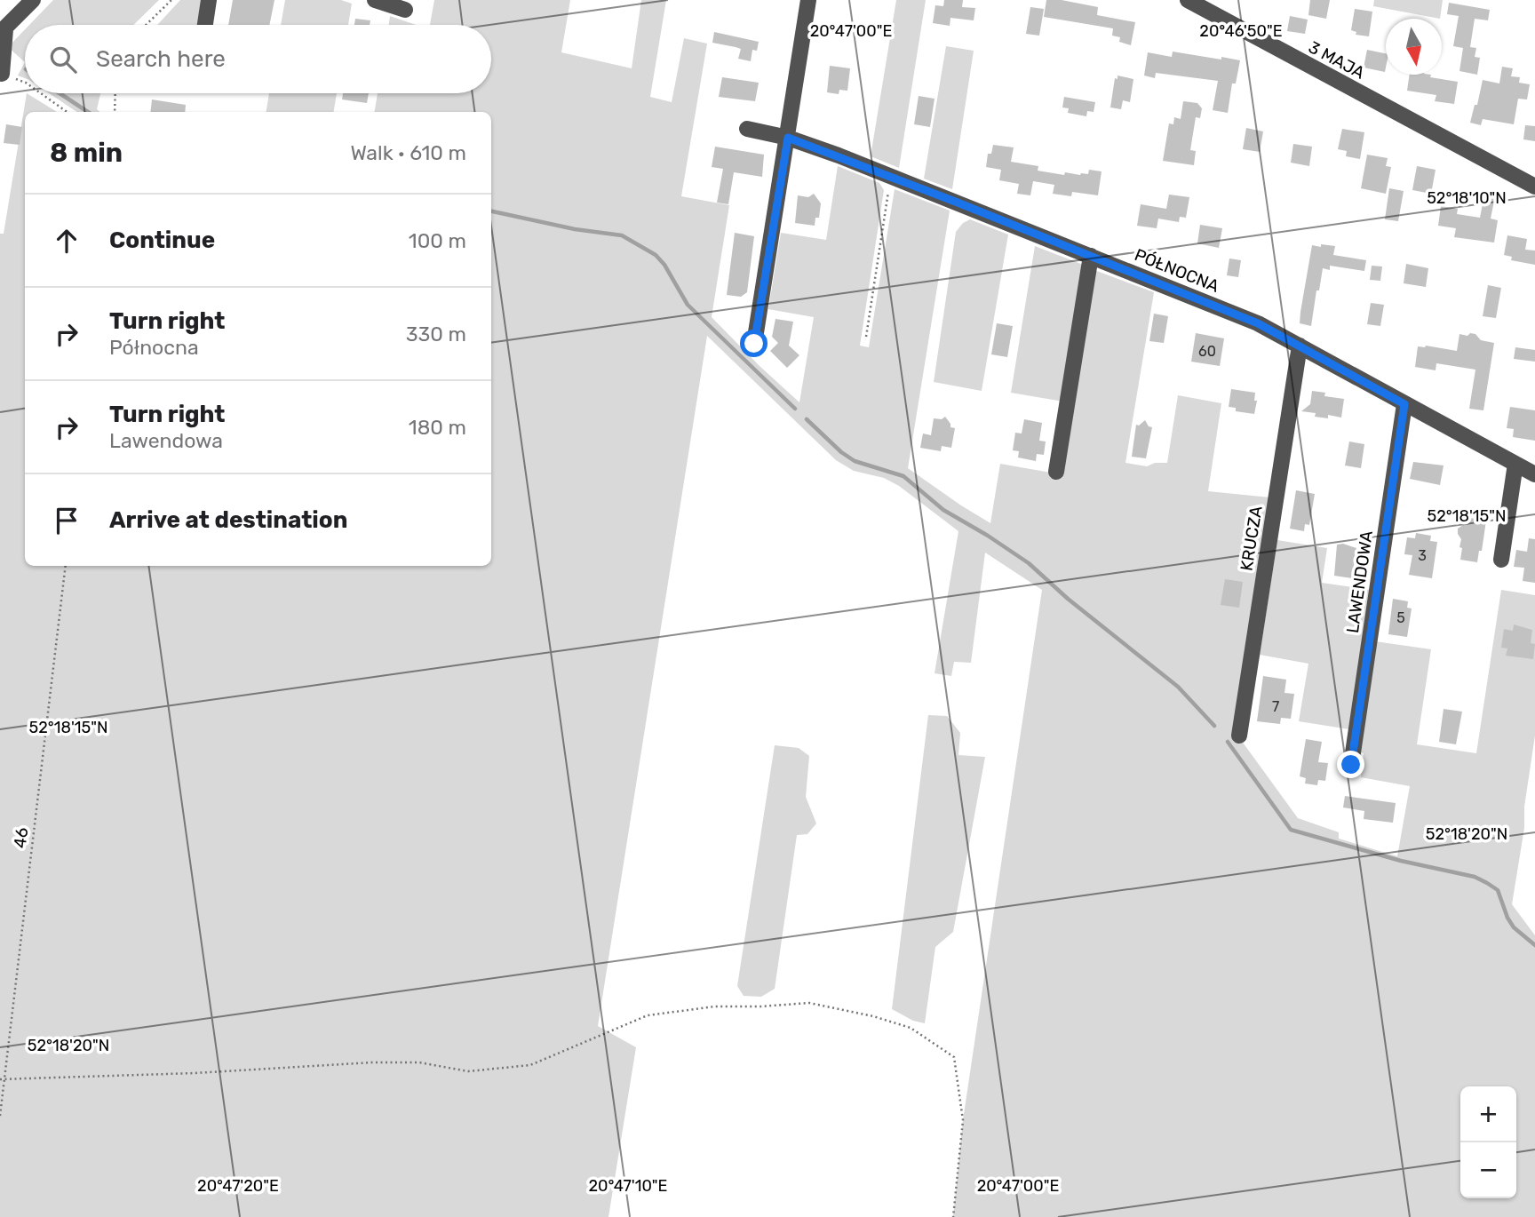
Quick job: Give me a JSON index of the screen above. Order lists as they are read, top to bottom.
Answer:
{
  "streets": {
    "street": [
      "3 MAJA",
      "PÓŁNOCNA",
      "KRUCZA",
      "LAWENDOWA"
    ],
    "path": ["46"]
  },
  "crossings": [
    ["PÓŁNOCNA", "KRUCZA"],
    ["PÓŁNOCNA", "LAWENDOWA"]
  ],
  "house_numbers": [
    "60",
    "3",
    "5",
    "7"
  ],
  "north": "bottom",
  "page": {
    "search": "Search here",
    "heading": ["8 min", "Walk · 610 m"],
    "list": [
      ["Continue", "100 m"],
      ["Turn right", "Północna", "330 m"],
      ["Turn right", "Lawendowa", "180 m"],
      "Arrive at destination"
    ],
    "map_buttons": ["+", "−"]
  },
  "coordinates": [
    "20°47'00\"E",
    "20°46'50\"E",
    "52°18'10\"N",
    "52°18'15\"N",
    "52°18'20\"N",
    "20°47'20\"E",
    "20°47'10\"E"
  ]
}
